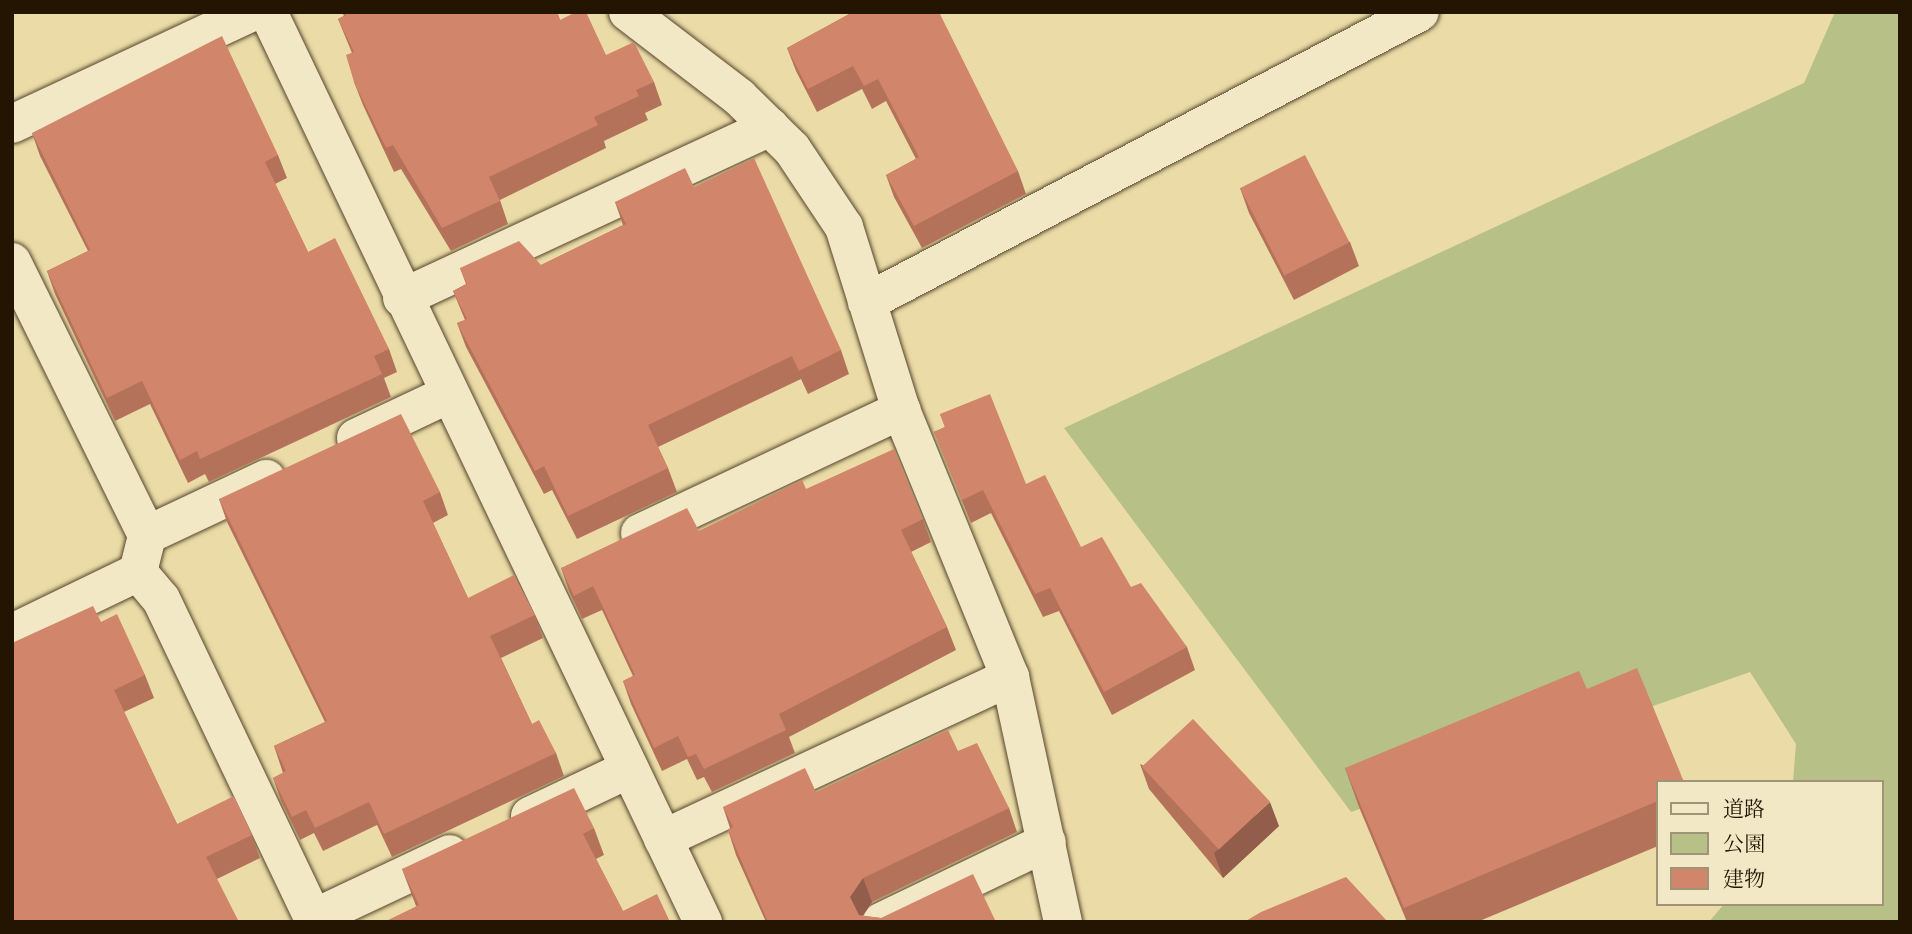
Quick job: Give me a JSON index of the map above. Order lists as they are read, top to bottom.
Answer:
{
  "legend": ["道路", "公園", "建物"]
}
